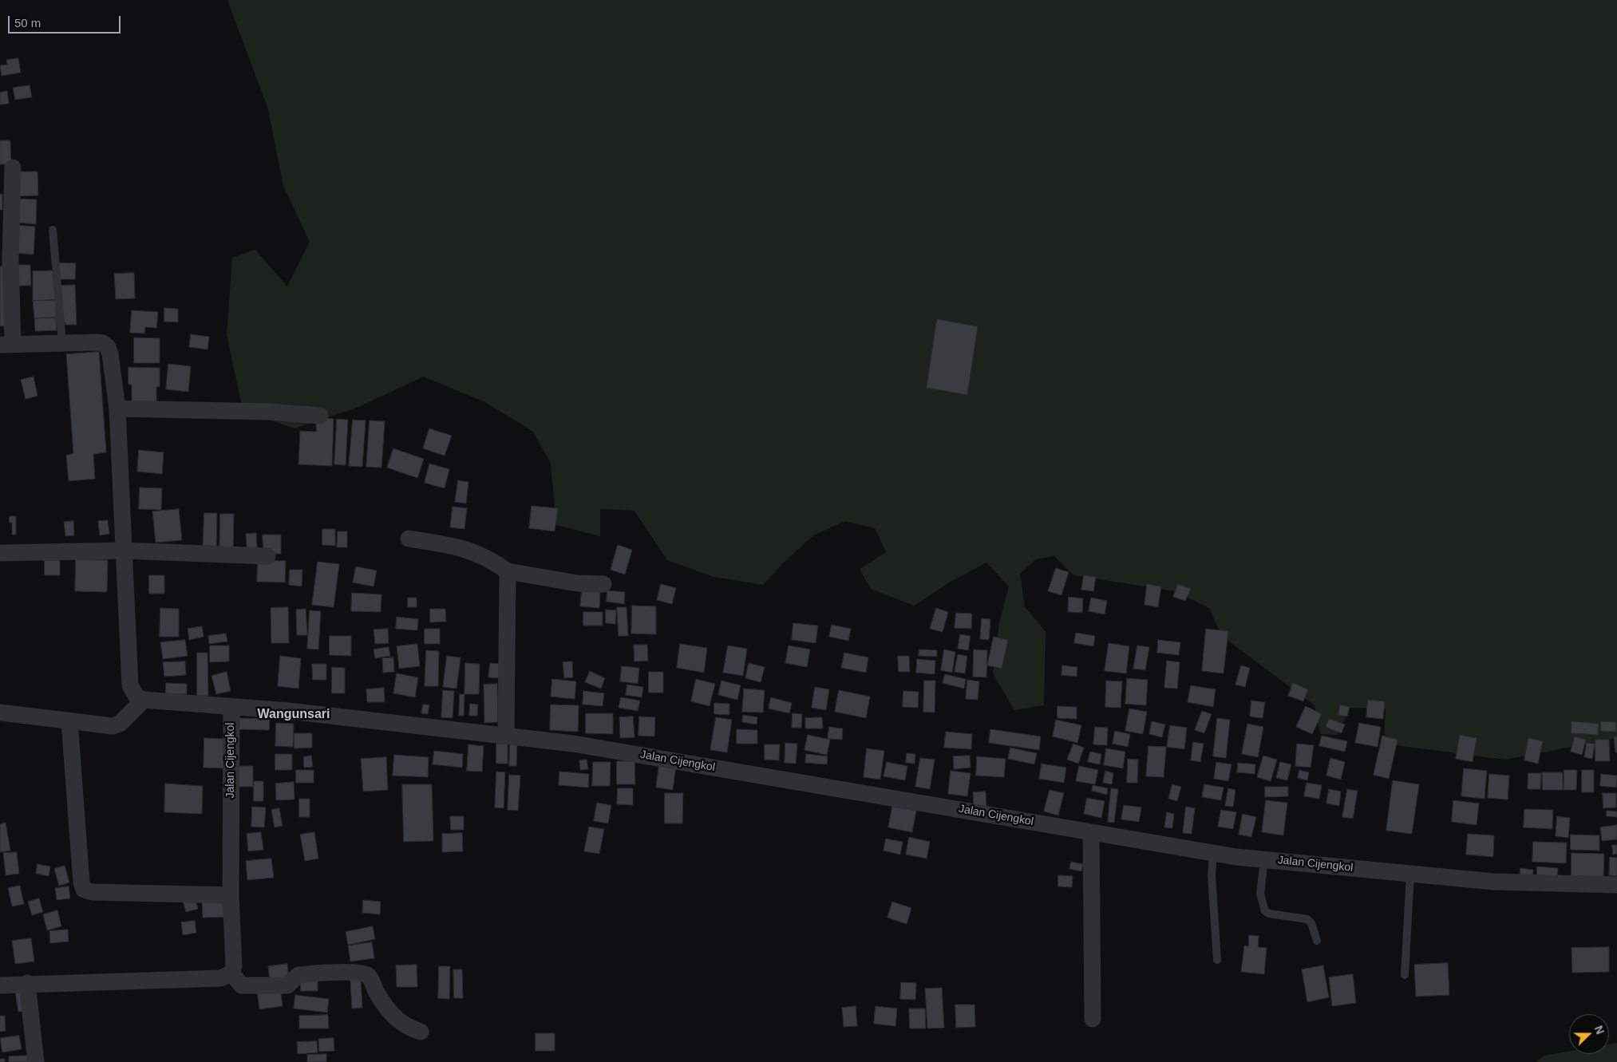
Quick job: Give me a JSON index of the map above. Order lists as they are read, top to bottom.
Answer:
{
  "streets": {
    "street": ["Jalan Cijengkol"]
  },
  "districts": ["Wangunsari"],
  "scale_bar": "50 m",
  "north": "right"
}
